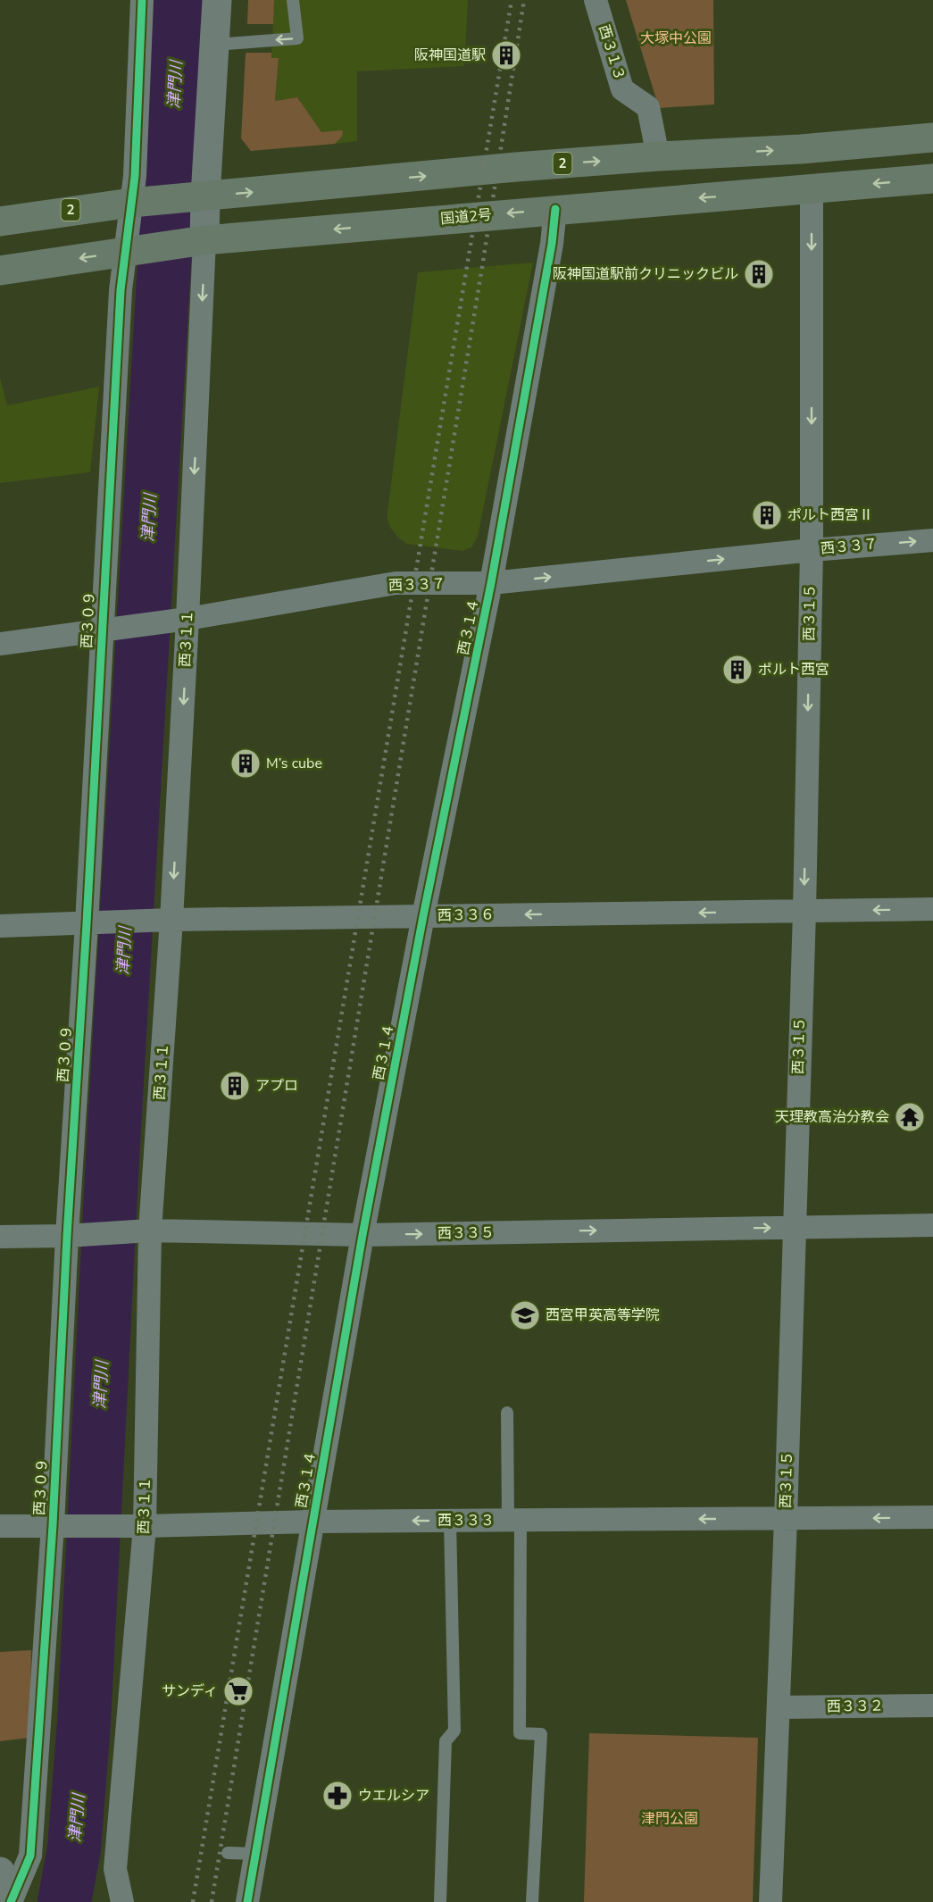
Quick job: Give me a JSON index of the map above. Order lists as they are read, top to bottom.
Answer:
{
  "streets": {
    "highway": ["2", "国道2号"],
    "street": [
      "西３１３",
      "西３３７",
      "西３１５",
      "西３０９",
      "西３１４",
      "西３１１",
      "西３３６",
      "西３３５",
      "西３３３",
      "西３３２"
    ]
  },
  "crossings": [
    ["西３１３", "2"],
    ["2", "西３０９"],
    ["国道2号", "西３１５"],
    ["国道2号", "西３０９"],
    ["国道2号", "西３１４"],
    ["国道2号", "西３１１"],
    ["西３３７", "西３１５"],
    ["西３３７", "西３０９"],
    ["西３３７", "西３１４"],
    ["西３３７", "西３１１"],
    ["西３１５", "西３３６"],
    ["西３１５", "西３３５"],
    ["西３１５", "西３３３"],
    ["西３１５", "西３３２"],
    ["西３０９", "西３３６"],
    ["西３０９", "西３３５"],
    ["西３０９", "西３３３"],
    ["西３１４", "西３３６"],
    ["西３１４", "西３３５"],
    ["西３１４", "西３３３"],
    ["西３１１", "西３３６"],
    ["西３１１", "西３３５"],
    ["西３１１", "西３３３"]
  ],
  "one_way": [
    "西３３７",
    "西３１５",
    "西３１１",
    "西３３６",
    "西３３５",
    "西３３３"
  ],
  "water": ["津門川"],
  "parks": ["大塚中公園", "津門公園"],
  "places": {
    "building": [
      "阪神国道駅",
      "阪神国道駅前クリニックビル",
      "ポルト西宮Ⅱ",
      "ポルト西宮",
      "M’s cube",
      "アプロ"
    ],
    "temple": ["天理教高治分教会"],
    "school or university": ["西宮甲英高等学院"],
    "supermarket": ["サンディ"],
    "pharmacy": ["ウエルシア"]
  }
}
